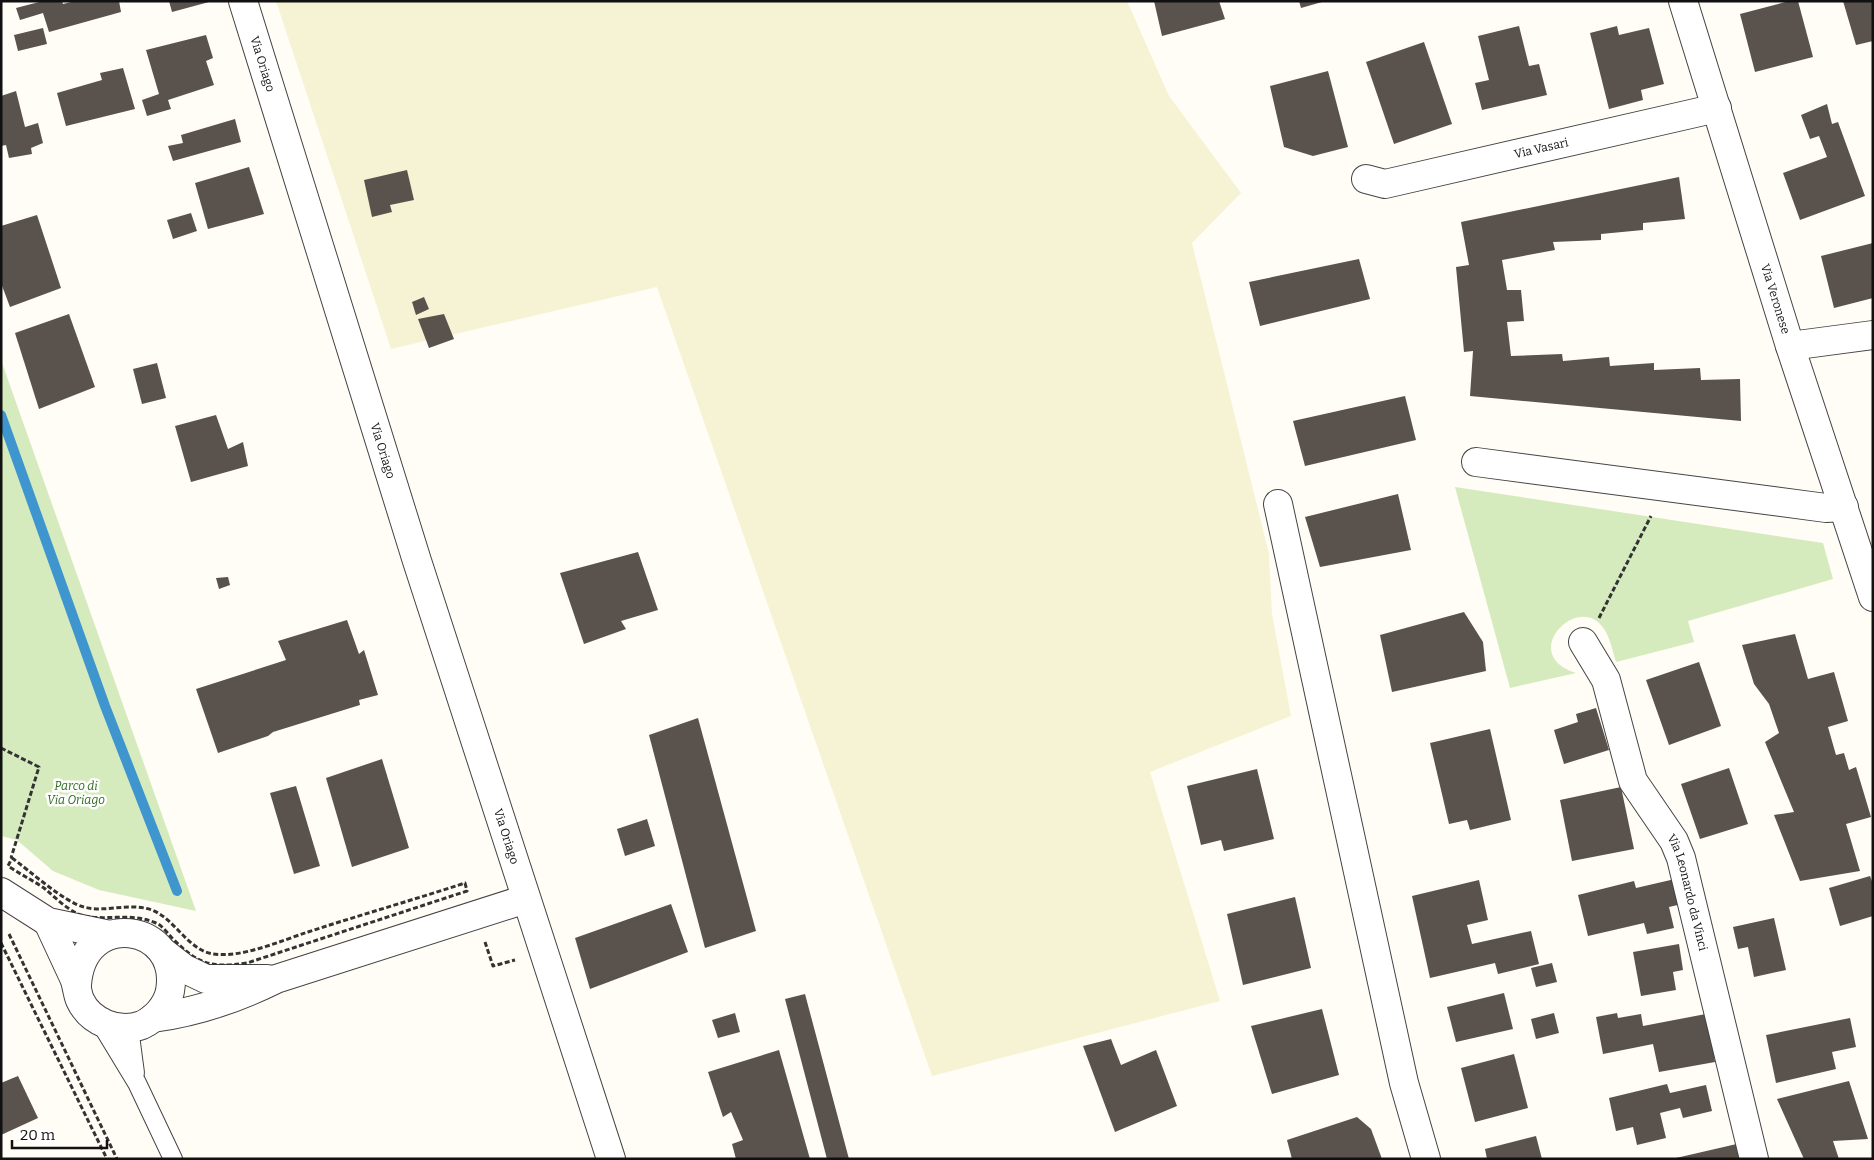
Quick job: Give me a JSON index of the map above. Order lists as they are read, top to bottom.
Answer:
{
  "streets": {
    "street": [
      "Via Oriago",
      "Via Vasari",
      "Via Veronese",
      "Via Leonardo da Vinci"
    ]
  },
  "crossings": [
    ["Via Vasari", "Via Veronese"]
  ],
  "parks": ["Parco di Via Oriago"],
  "scale_bar": "20 m"
}
